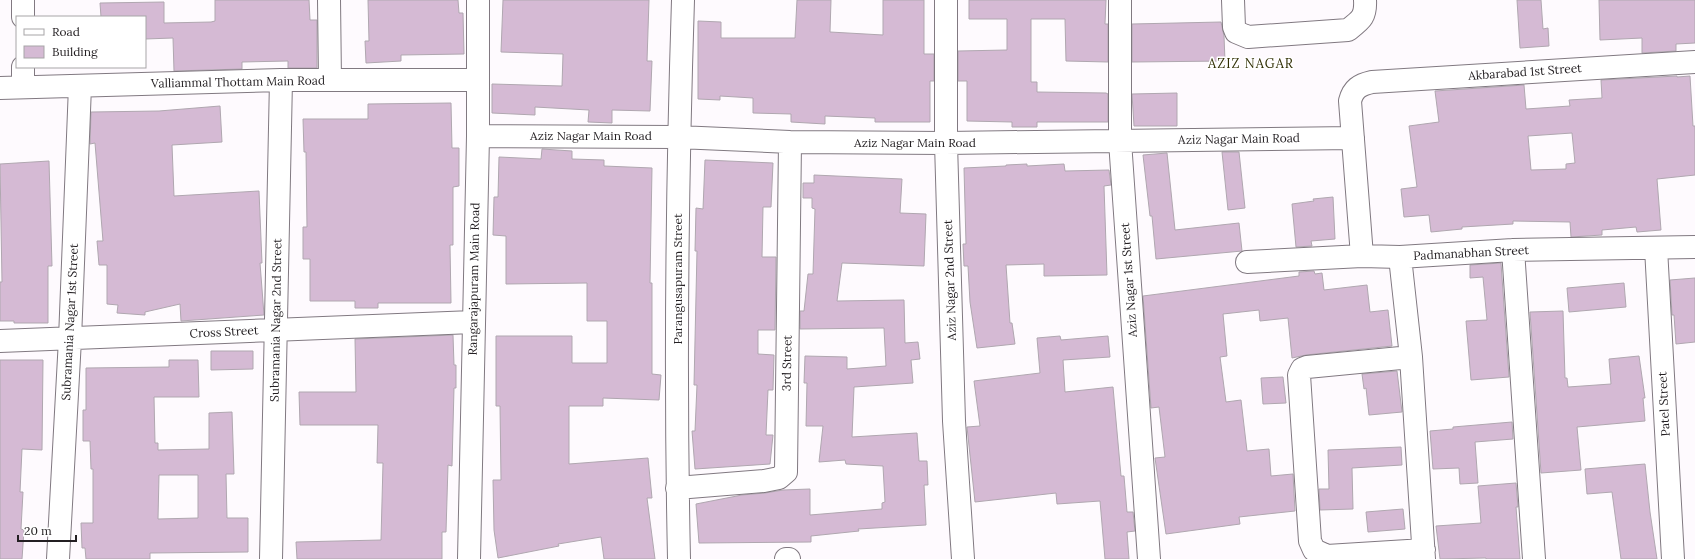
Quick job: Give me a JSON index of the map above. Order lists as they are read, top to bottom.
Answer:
{
  "streets": {
    "street": [
      "Akbarabad 1st Street",
      "Valliammal Thottam Main Road",
      "Aziz Nagar Main Road",
      "Padmanabhan Street",
      "Rangarajapuram Main Road",
      "Parangusapuram Street",
      "Aziz Nagar 2nd Street",
      "Aziz Nagar 1st Street",
      "Subramania Nagar 2nd Street",
      "Subramania Nagar 1st Street",
      "Cross Street",
      "3rd Street",
      "Patel Street"
    ]
  },
  "crossings": [
    ["Akbarabad 1st Street", "Aziz Nagar Main Road"],
    ["Valliammal Thottam Main Road", "Rangarajapuram Main Road"],
    ["Valliammal Thottam Main Road", "Subramania Nagar 2nd Street"],
    ["Valliammal Thottam Main Road", "Subramania Nagar 1st Street"],
    ["Aziz Nagar Main Road", "Rangarajapuram Main Road"],
    ["Aziz Nagar Main Road", "Parangusapuram Street"],
    ["Aziz Nagar Main Road", "Aziz Nagar 2nd Street"],
    ["Aziz Nagar Main Road", "Aziz Nagar 1st Street"],
    ["Aziz Nagar Main Road", "3rd Street"],
    ["Padmanabhan Street", "Patel Street"],
    ["Rangarajapuram Main Road", "Cross Street"],
    ["Parangusapuram Street", "3rd Street"],
    ["Subramania Nagar 2nd Street", "Cross Street"],
    ["Subramania Nagar 1st Street", "Cross Street"]
  ],
  "districts": ["AZIZ NAGAR"],
  "legend": ["Road", "Building"],
  "scale_bar": "20 m"
}
